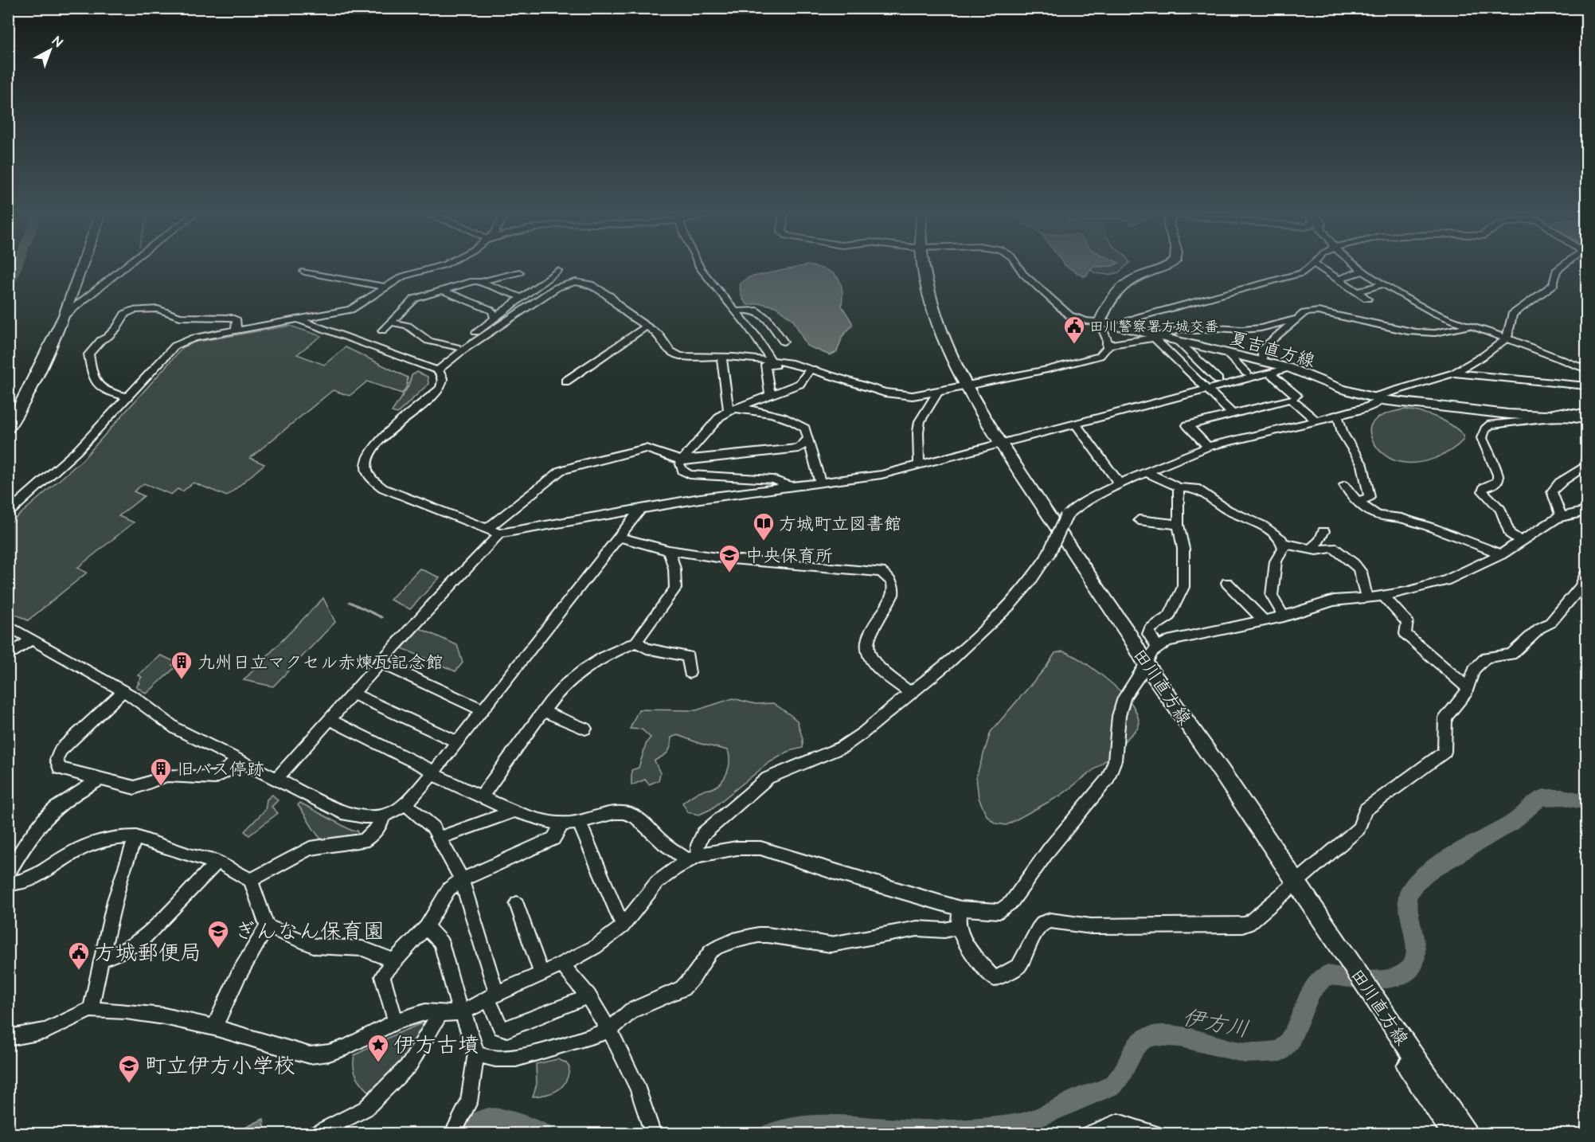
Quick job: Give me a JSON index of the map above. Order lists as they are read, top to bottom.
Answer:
{
  "streets": {
    "main road": ["夏吉直方線", "田川直方線"]
  },
  "water": ["伊方川"],
  "places": {
    "public building": ["田川警察署方城交番", "方城郵便局"],
    "library": ["方城町立図書館"],
    "school or university": ["中央保育所", "ぎんなん保育園", "町立伊方小学校"],
    "building": ["九州日立マクセル赤煉瓦記念館", "旧バス停跡"],
    "place": ["伊方古墳"]
  },
  "north": "top right"
}
